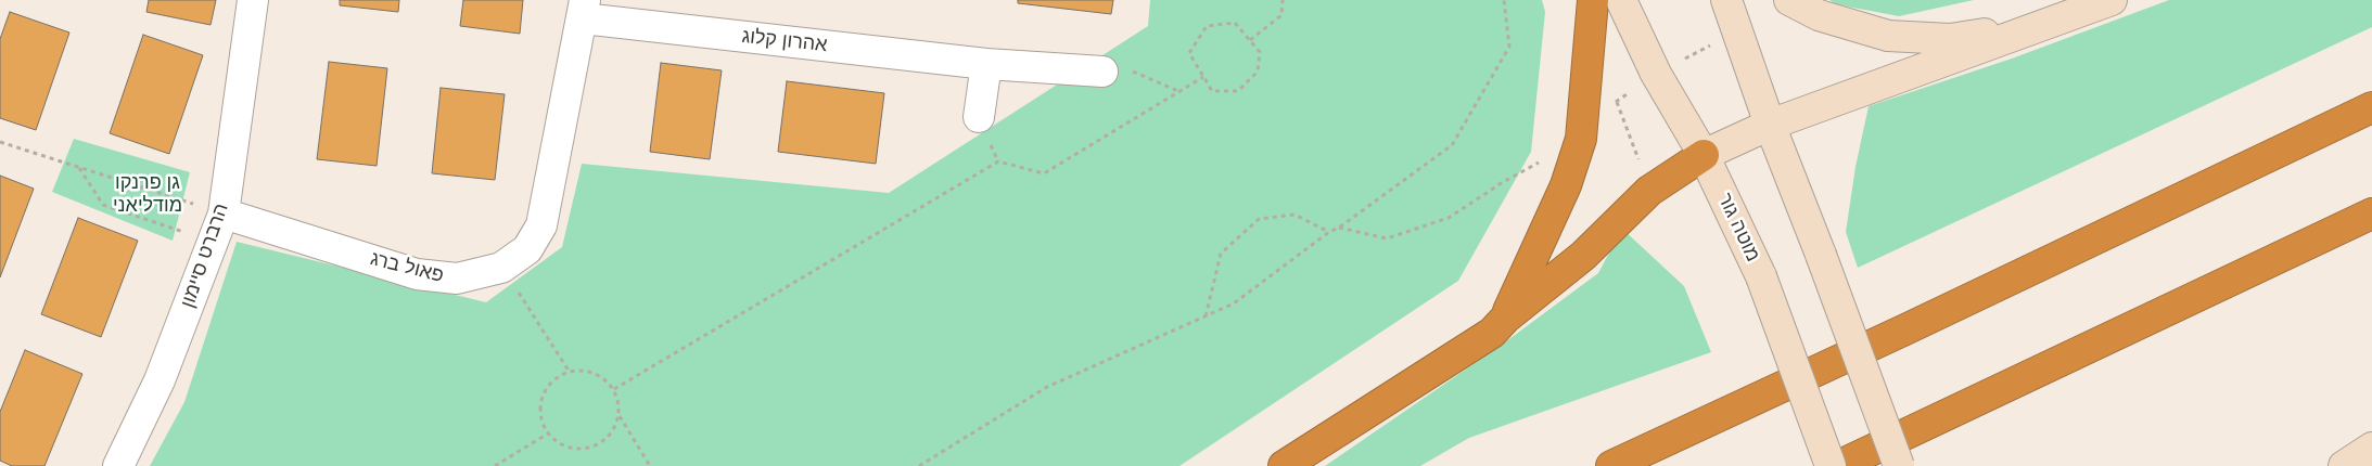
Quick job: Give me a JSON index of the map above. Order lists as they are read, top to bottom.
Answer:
{
  "streets": {
    "main road": ["מוטה גור"],
    "street": ["אהרון קלוג", "הרברט סיימון", "פאול ברג"]
  },
  "crossings": [
    ["אהרון קלוג", "פאול ברג"],
    ["הרברט סיימון", "פאול ברג"]
  ],
  "parks": ["גן פרנקו מודליאני"]
}
